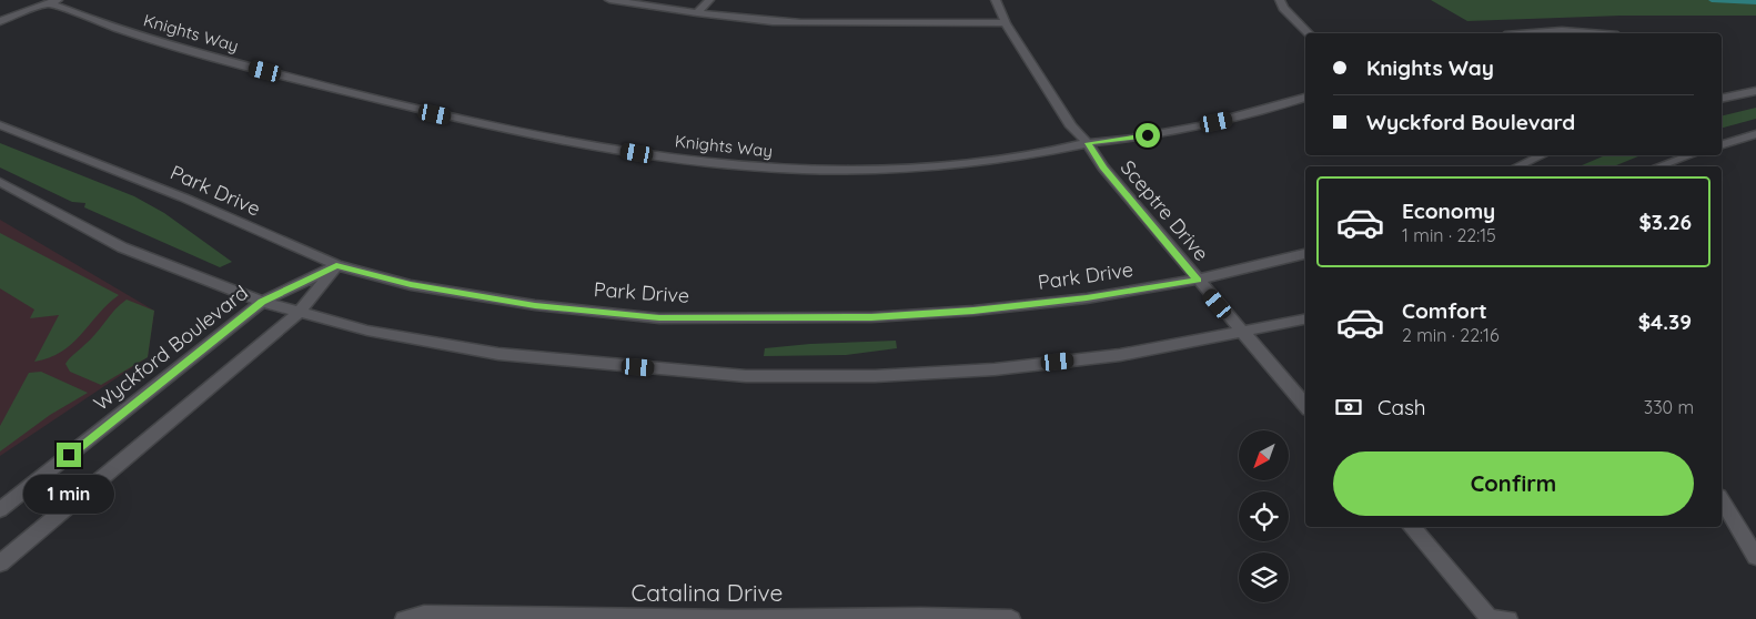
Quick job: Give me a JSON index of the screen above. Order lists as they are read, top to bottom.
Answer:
{
  "streets": {
    "street": [
      "Knights Way",
      "Park Drive",
      "Sceptre Drive",
      "Wyckford Boulevard",
      "Catalina Drive"
    ]
  },
  "crossings": [
    ["Knights Way", "Sceptre Drive"],
    ["Park Drive", "Sceptre Drive"],
    ["Park Drive", "Wyckford Boulevard"]
  ],
  "north": "bottom left",
  "page": {
    "banner": ["Knights Way", "Wyckford Boulevard"],
    "list": [
      {
        "name": "Economy",
        "note": "1 min · 22:15",
        "value": "$3.26"
      },
      {
        "name": "Comfort",
        "note": "2 min · 22:16",
        "value": "$4.39"
      }
    ],
    "pay": ["Cash", "330 m"],
    "buttons": "Confirm",
    "bubble": "1 min"
  }
}
